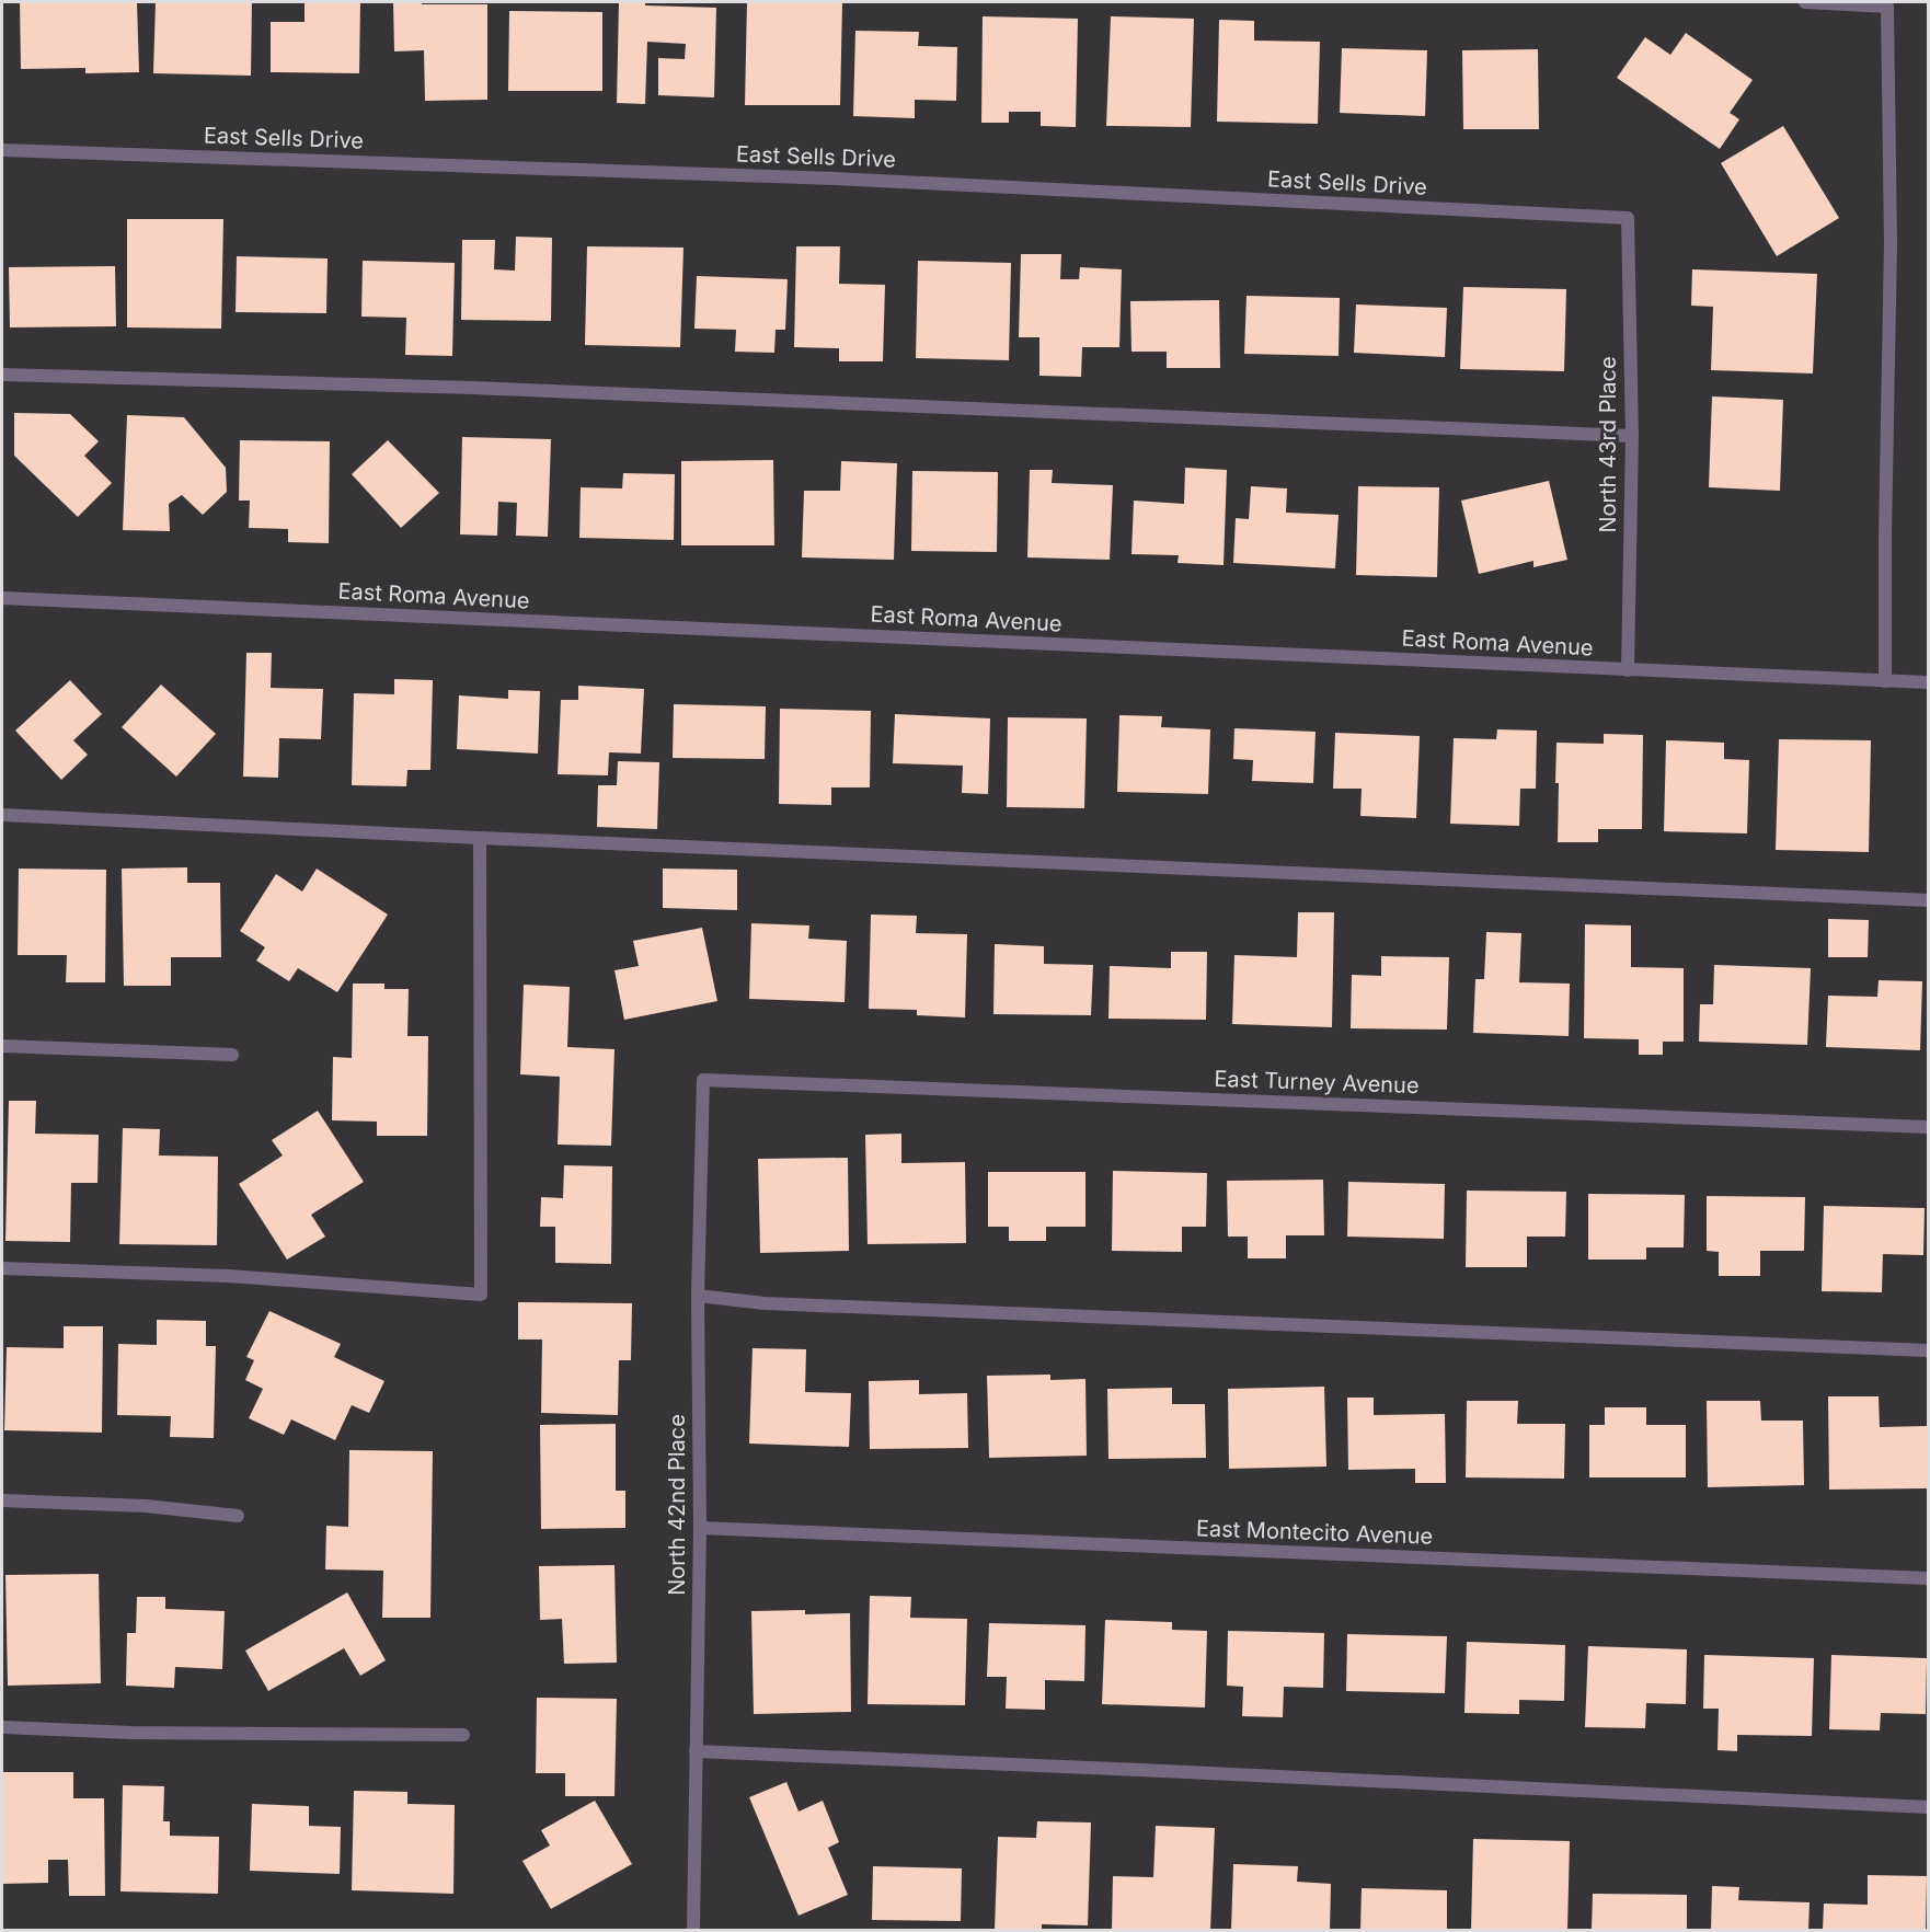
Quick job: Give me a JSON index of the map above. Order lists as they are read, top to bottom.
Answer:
{
  "streets": {
    "street": [
      "East Sells Drive",
      "North 43rd Place",
      "East Roma Avenue",
      "East Turney Avenue",
      "North 42nd Place",
      "East Montecito Avenue"
    ]
  },
  "crossings": [
    ["East Sells Drive", "North 43rd Place"],
    ["North 43rd Place", "East Roma Avenue"],
    ["East Turney Avenue", "North 42nd Place"],
    ["North 42nd Place", "East Montecito Avenue"]
  ]
}
